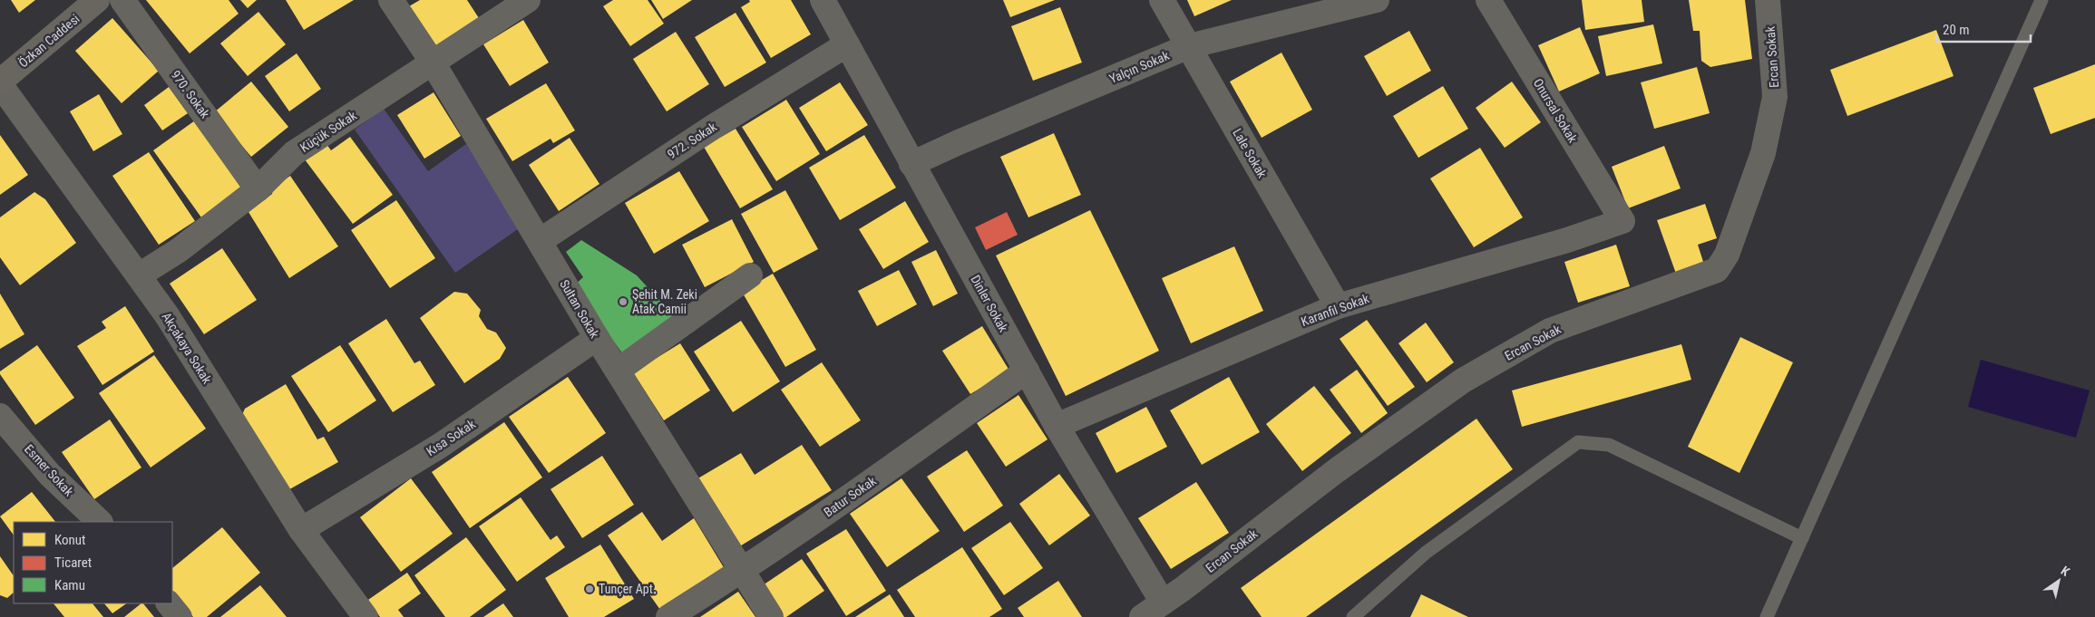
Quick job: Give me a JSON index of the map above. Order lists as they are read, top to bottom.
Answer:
{
  "streets": {
    "street": [
      "Özkan Caddesi",
      "Ercan Sokak",
      "Yalçın Sokak",
      "970. Sokak",
      "Onursal Sokak",
      "Küçük Sokak",
      "972. Sokak",
      "Lale Sokak",
      "Dinler Sokak",
      "Sultan Sokak",
      "Karanfil Sokak",
      "Akçakaya Sokak",
      "Kısa Sokak",
      "Esmer Sokak",
      "Batur Sokak"
    ]
  },
  "crossings": [
    ["Özkan Caddesi", "Akçakaya Sokak"],
    ["Ercan Sokak", "Dinler Sokak"],
    ["Yalçın Sokak", "Lale Sokak"],
    ["Yalçın Sokak", "Dinler Sokak"],
    ["970. Sokak", "Küçük Sokak"],
    ["Onursal Sokak", "Karanfil Sokak"],
    ["Küçük Sokak", "Sultan Sokak"],
    ["Küçük Sokak", "Akçakaya Sokak"],
    ["972. Sokak", "Dinler Sokak"],
    ["972. Sokak", "Sultan Sokak"],
    ["Lale Sokak", "Karanfil Sokak"],
    ["Dinler Sokak", "Karanfil Sokak"],
    ["Dinler Sokak", "Batur Sokak"],
    ["Sultan Sokak", "Kısa Sokak"],
    ["Sultan Sokak", "Batur Sokak"],
    ["Akçakaya Sokak", "Kısa Sokak"]
  ],
  "places": ["Şehit M. Zeki Atak Camii", "Tunçer Apt."],
  "legend": ["Konut", "Ticaret", "Kamu"],
  "scale_bar": "20 m",
  "north": "top right"
}
